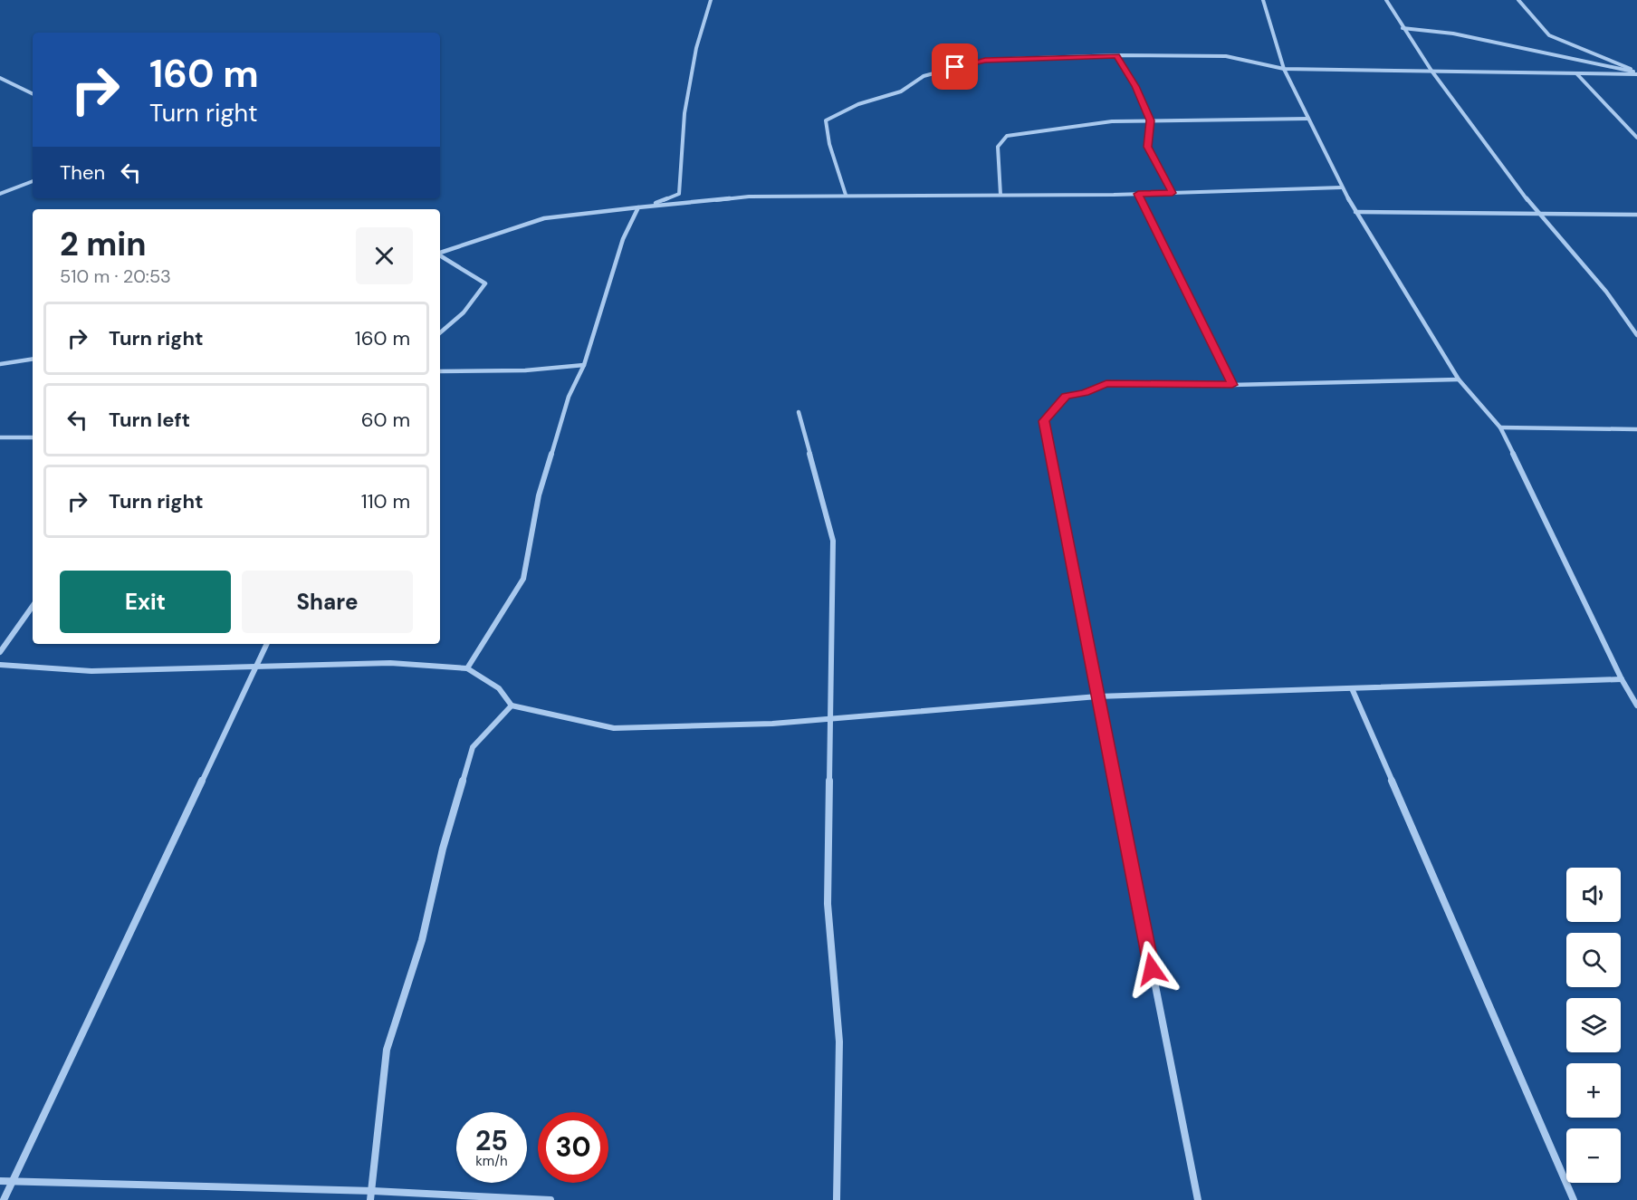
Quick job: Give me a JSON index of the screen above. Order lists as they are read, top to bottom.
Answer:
{
  "page": {
    "turn": ["160 m", "Turn right"],
    "then": "Then",
    "heading": ["2 min", "510 m · 20:53"],
    "list": [
      {
        "name": "Turn right",
        "value": "160 m"
      },
      {
        "name": "Turn left",
        "value": "60 m"
      },
      {
        "name": "Turn right",
        "value": "110 m"
      }
    ],
    "buttons": ["Exit", "Share"],
    "map_buttons": ["+", "−"],
    "speed": "25 km/h",
    "limit": "30"
  }
}
